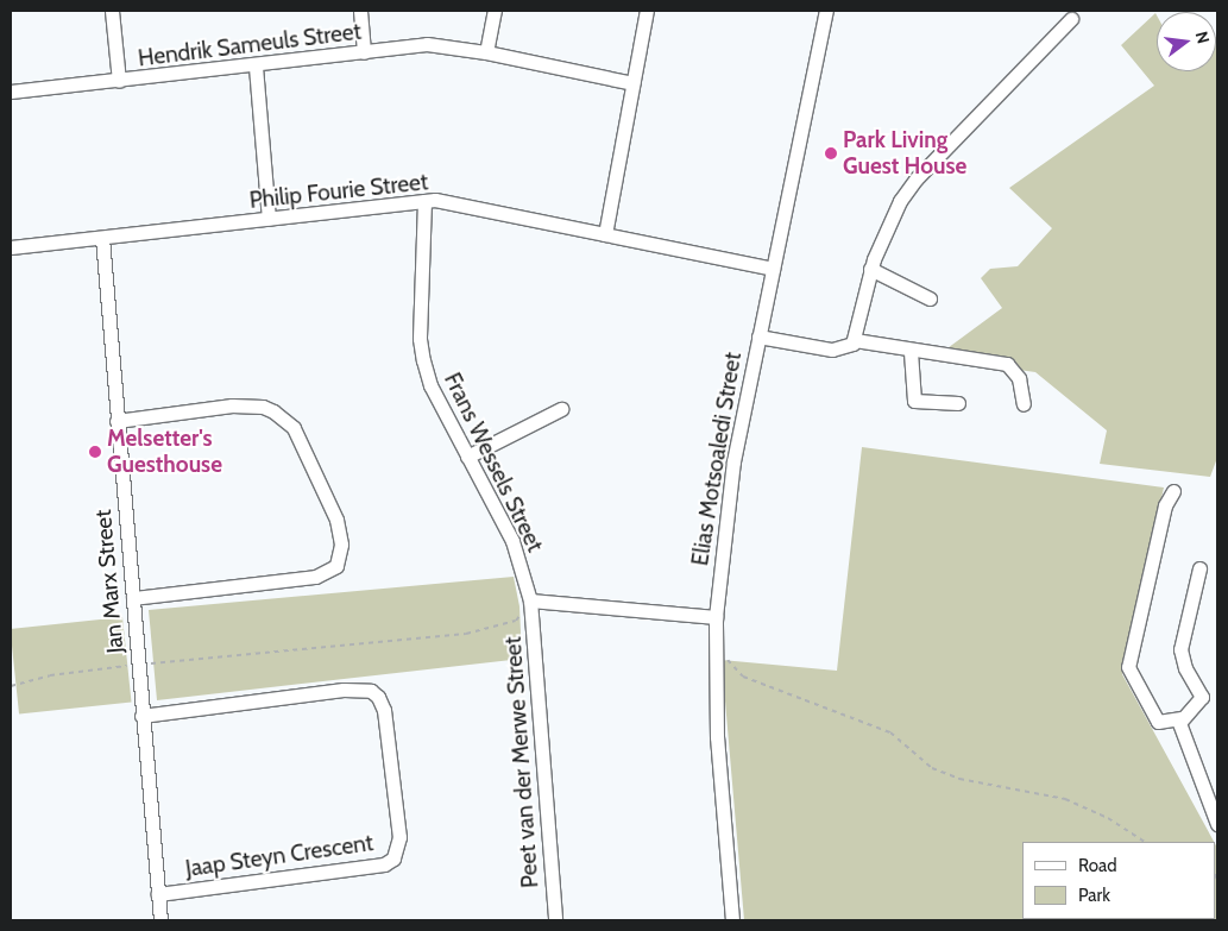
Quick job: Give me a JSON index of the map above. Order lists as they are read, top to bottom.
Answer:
{
  "streets": {
    "street": [
      "Hendrik Sameuls Street",
      "Philip Fourie Street",
      "Elias Motsoaledi Street",
      "Frans Wessels Street",
      "Jan Marx Street",
      "Peet van der Merwe Street",
      "Jaap Steyn Crescent"
    ]
  },
  "crossings": [
    ["Philip Fourie Street", "Elias Motsoaledi Street"],
    ["Philip Fourie Street", "Frans Wessels Street"],
    ["Philip Fourie Street", "Jan Marx Street"],
    ["Frans Wessels Street", "Peet van der Merwe Street"],
    ["Jan Marx Street", "Jaap Steyn Crescent"]
  ],
  "places": ["Park Living Guest House", "Melsetter's Guesthouse"],
  "legend": ["Road", "Park"],
  "north": "right"
}
